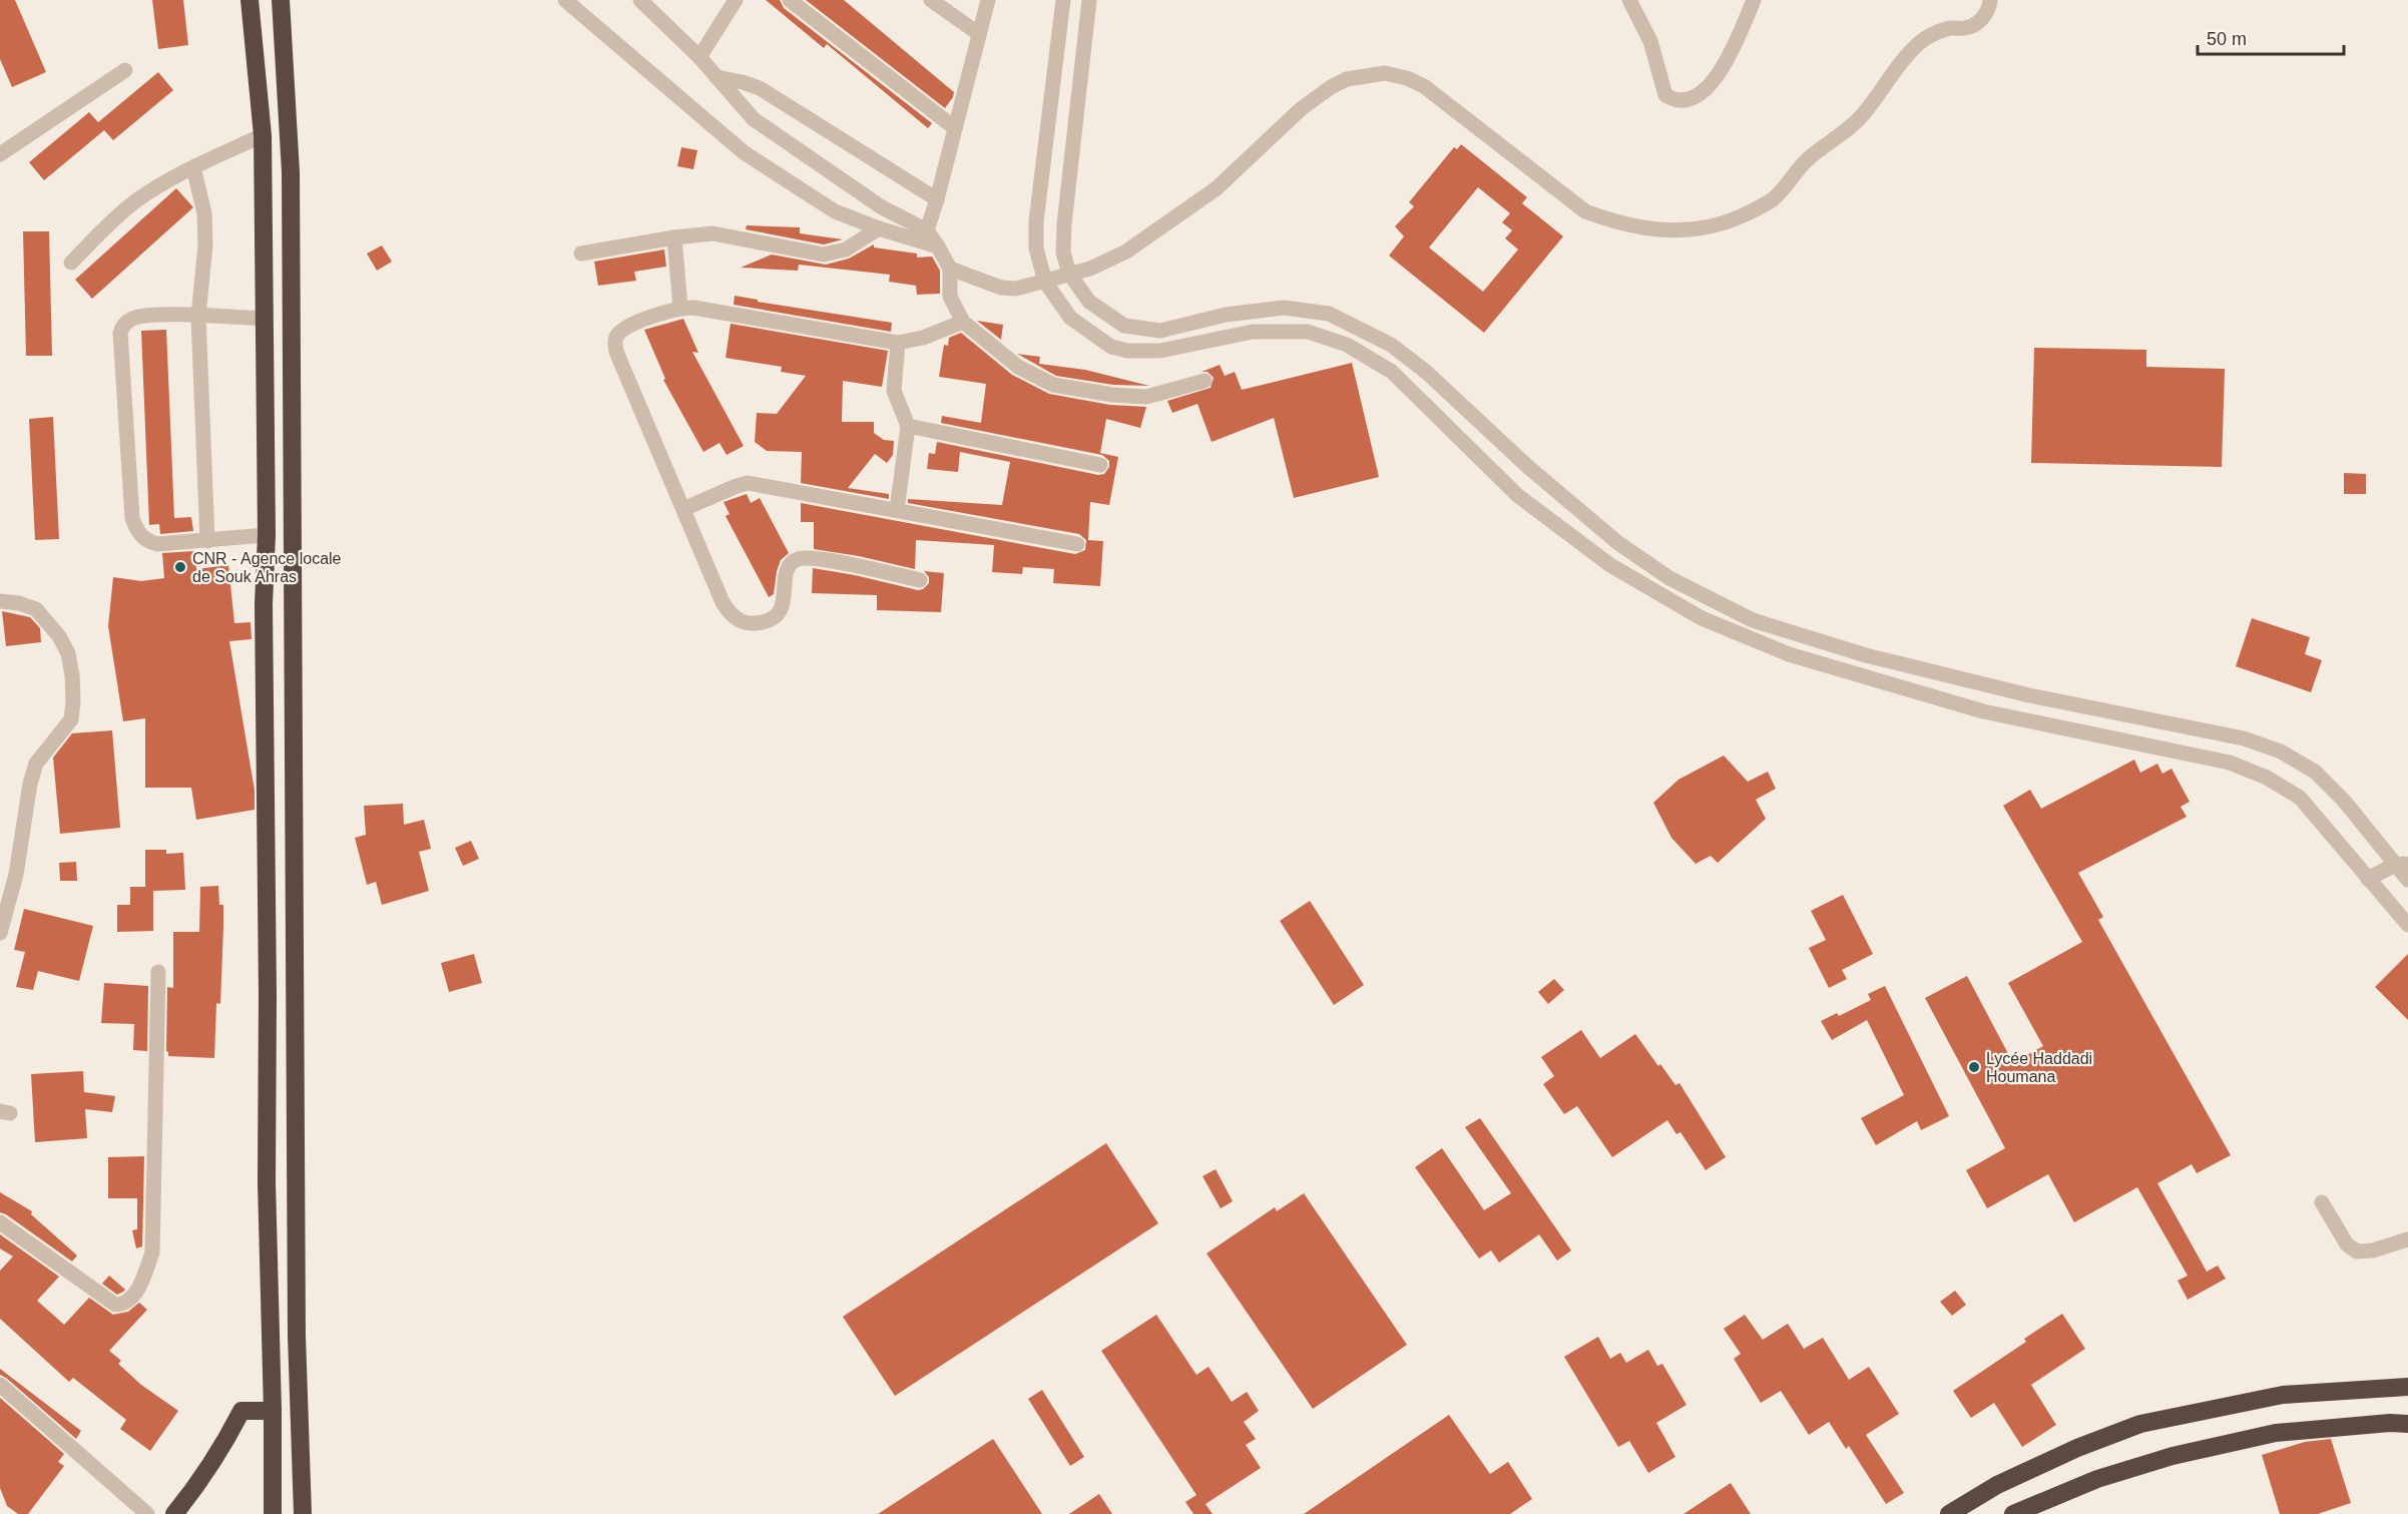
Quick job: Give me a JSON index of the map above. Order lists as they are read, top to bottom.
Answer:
{
  "places": ["CNR - Agence locale de Souk Ahras", "Lycée Haddadi Houmana"],
  "scale_bar": "50 m"
}
